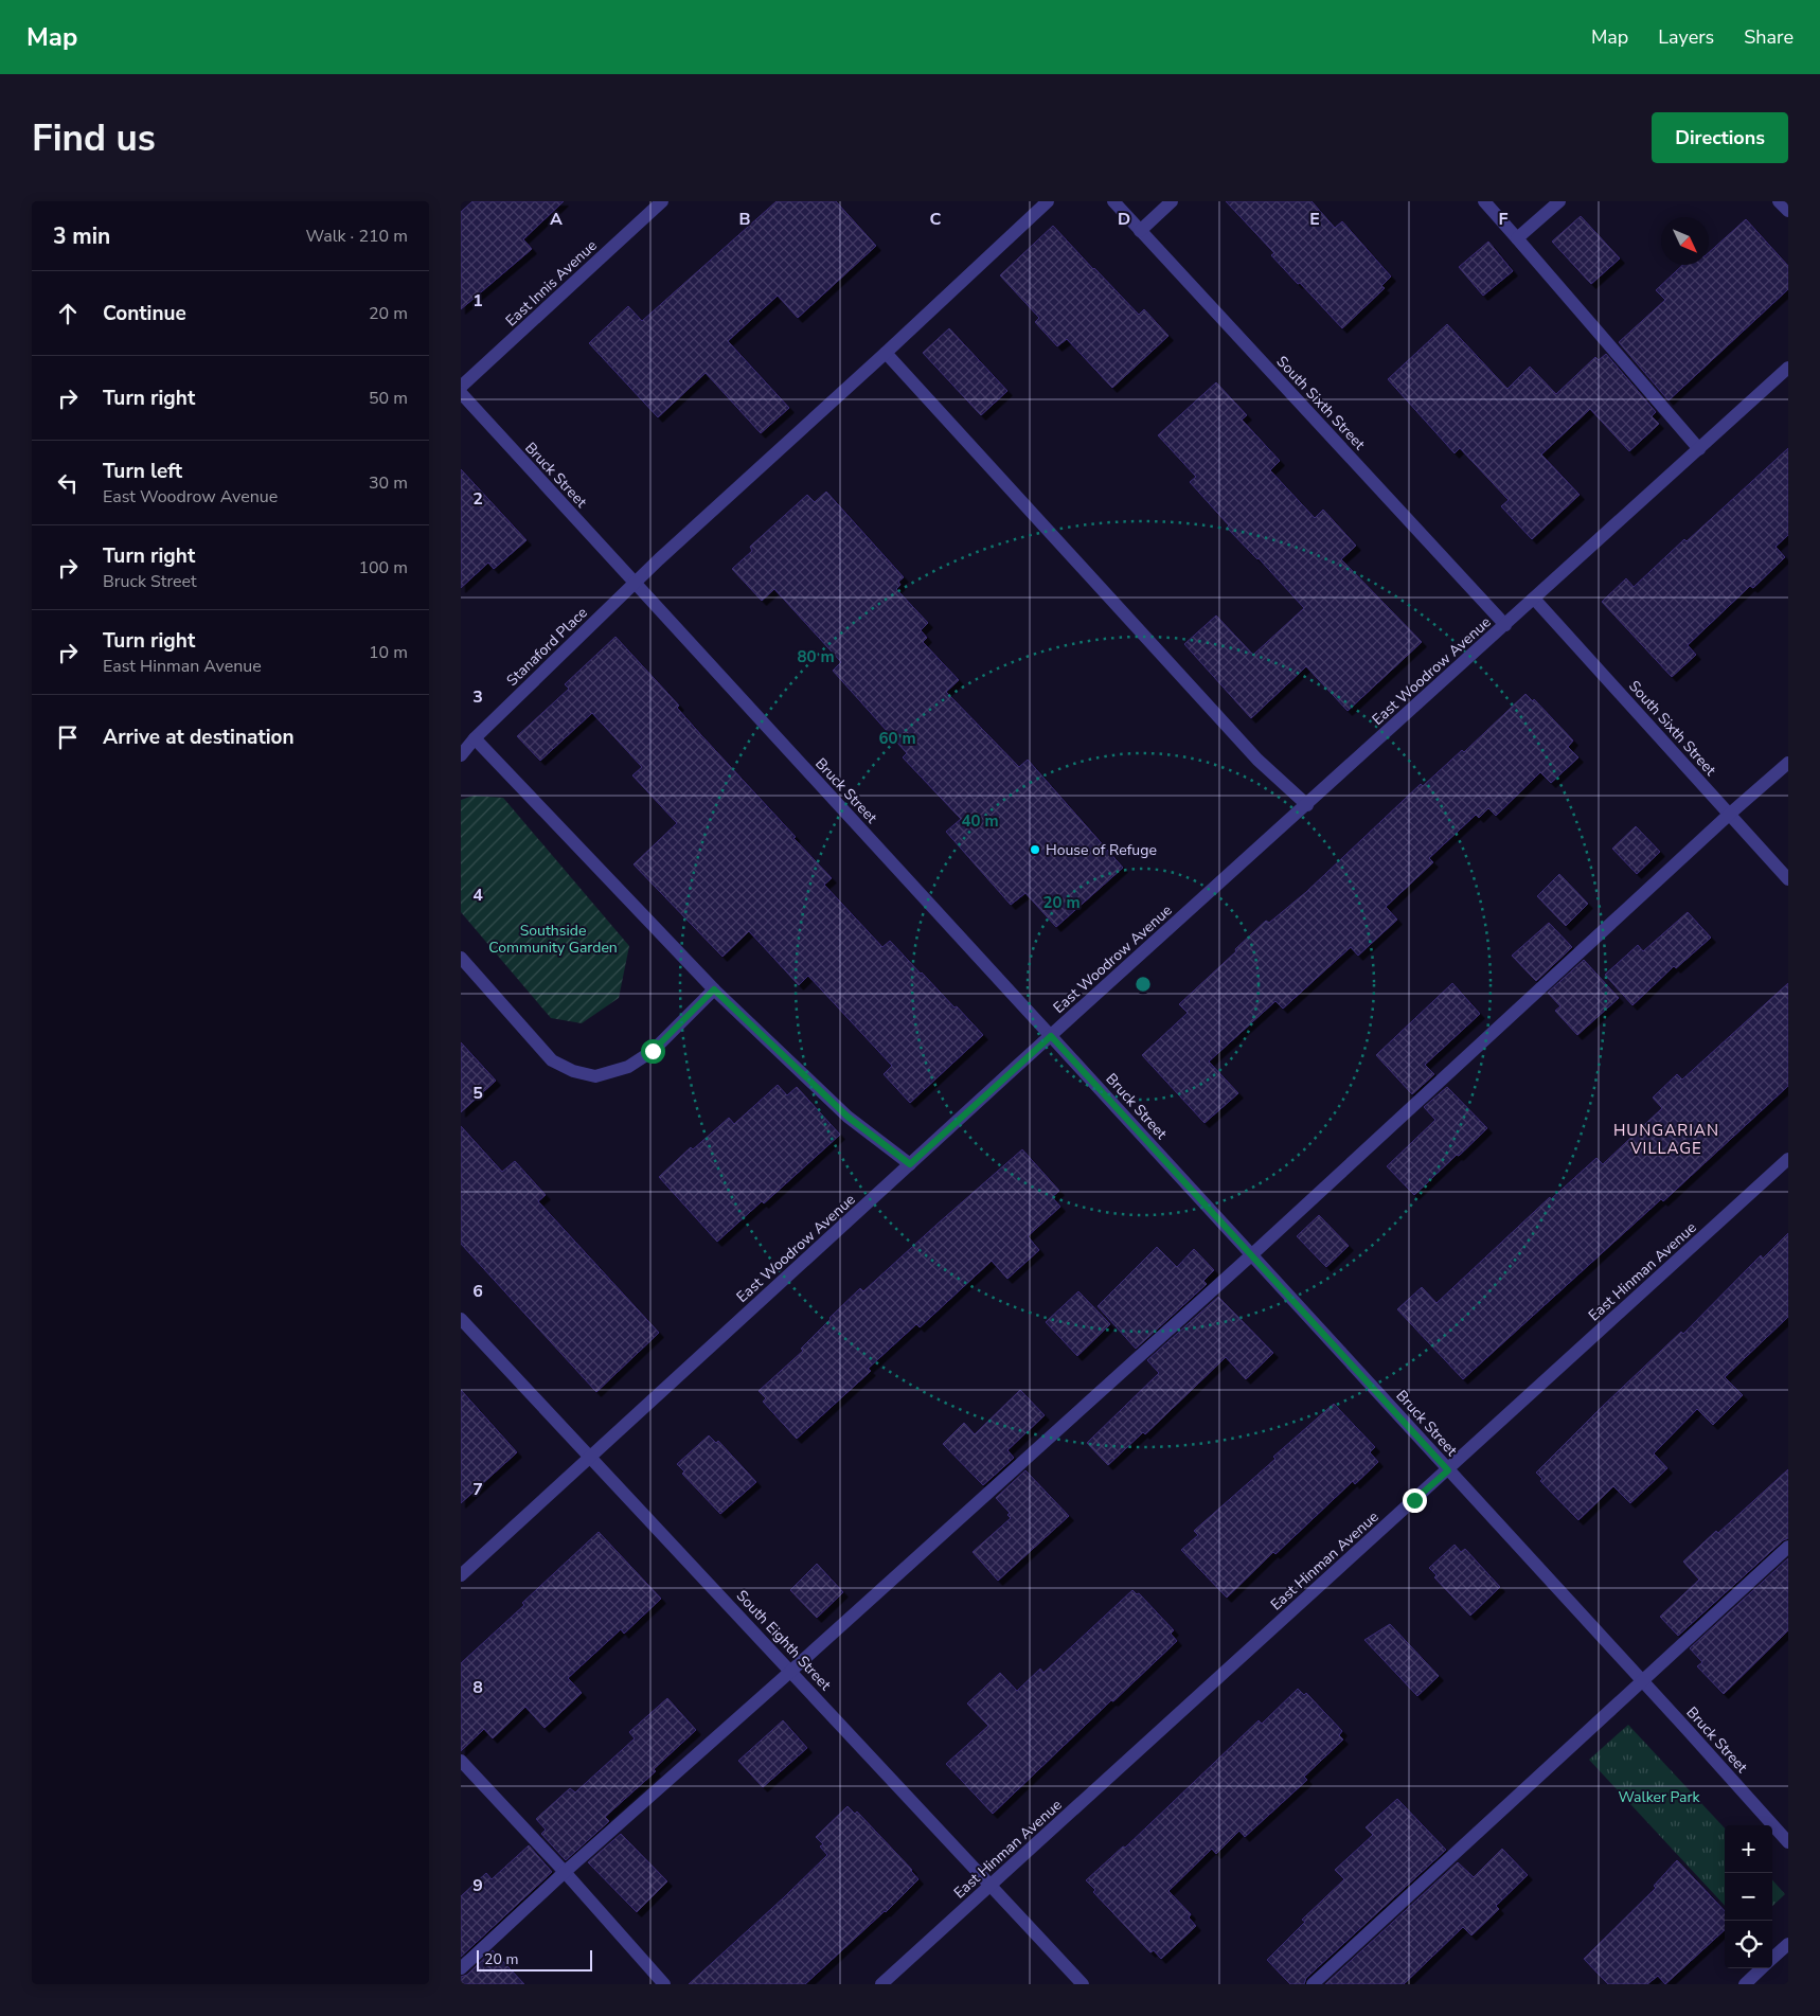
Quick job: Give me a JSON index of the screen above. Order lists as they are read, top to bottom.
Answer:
{
  "streets": {
    "street": [
      "East Innis Avenue",
      "South Sixth Street",
      "Bruck Street",
      "Stanaford Place",
      "East Woodrow Avenue",
      "East Hinman Avenue",
      "South Eighth Street"
    ]
  },
  "crossings": [
    ["South Sixth Street", "East Woodrow Avenue"],
    ["Bruck Street", "Stanaford Place"],
    ["Bruck Street", "East Woodrow Avenue"],
    ["Bruck Street", "East Hinman Avenue"],
    ["East Woodrow Avenue", "South Eighth Street"],
    ["East Hinman Avenue", "South Eighth Street"]
  ],
  "districts": ["HUNGARIAN VILLAGE"],
  "parks": ["Southside Community Garden", "Walker Park"],
  "places": ["House of Refuge"],
  "scale_bar": "20 m",
  "north": "bottom right",
  "page": {
    "header": "Map",
    "nav": ["Map", "Layers", "Share"],
    "buttons": "Directions",
    "title": "Find us",
    "heading": ["3 min", "Walk · 210 m"],
    "list": [
      ["Continue", "20 m"],
      ["Turn right", "50 m"],
      ["Turn left", "East Woodrow Avenue", "30 m"],
      ["Turn right", "Bruck Street", "100 m"],
      ["Turn right", "East Hinman Avenue", "10 m"],
      "Arrive at destination"
    ],
    "map_buttons": ["+", "−"],
    "scale": "20 m"
  },
  "grid": {
    "columns": [
      "A",
      "B",
      "C",
      "D",
      "E",
      "F"
    ],
    "rows": [
      "1",
      "2",
      "3",
      "4",
      "5",
      "6",
      "7",
      "8",
      "9"
    ]
  },
  "rings": [
    "80 m",
    "60 m",
    "40 m",
    "20 m"
  ]
}
